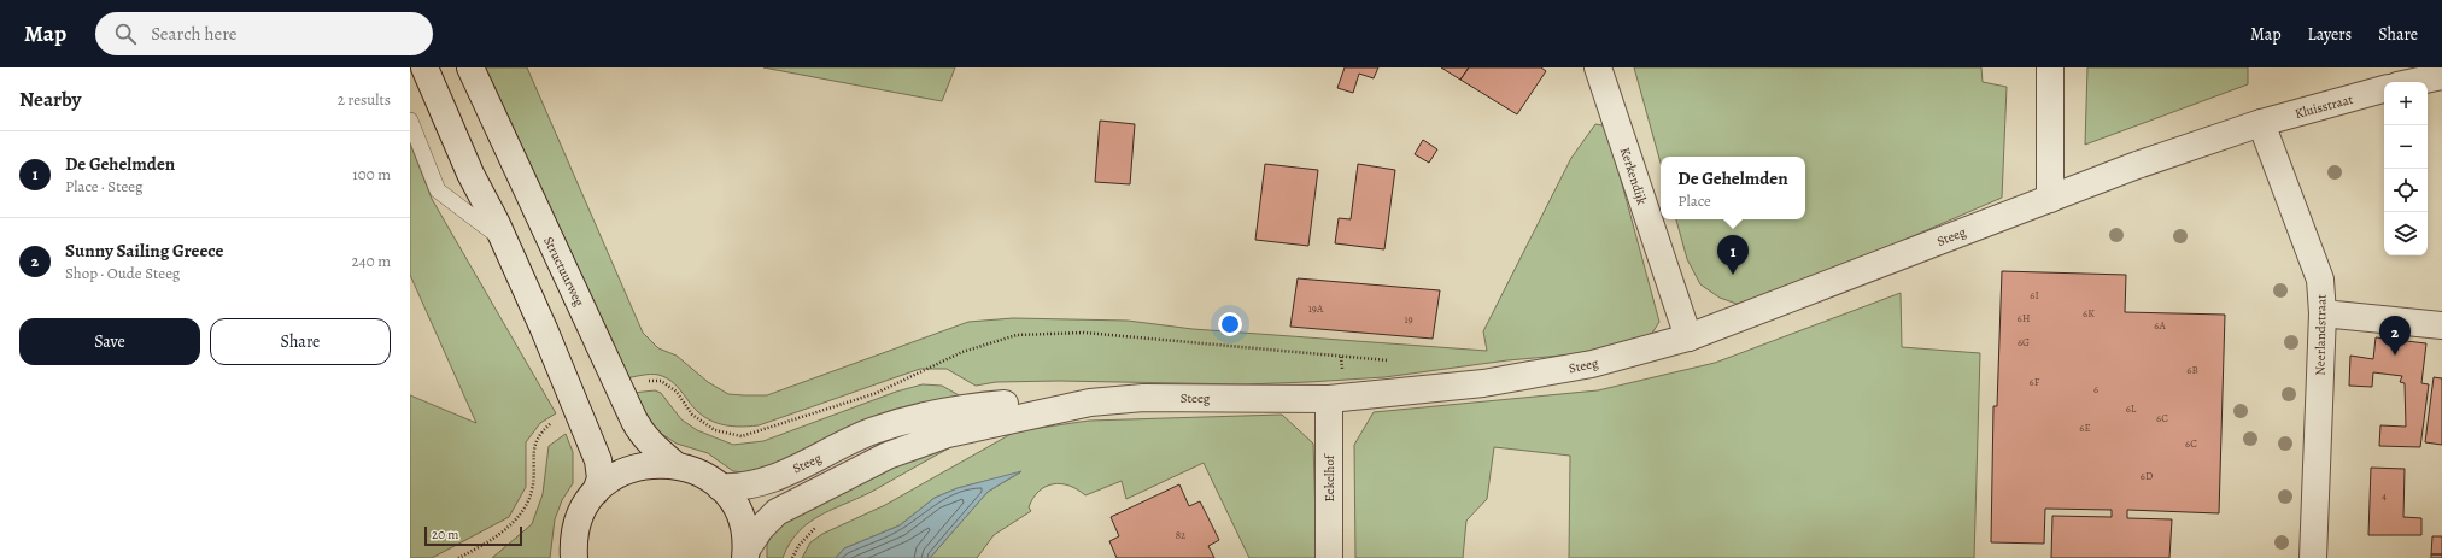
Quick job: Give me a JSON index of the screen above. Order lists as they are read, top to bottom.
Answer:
{
  "streets": {
    "street": [
      "Kluisstraat",
      "Kerkendijk",
      "Steeg",
      "Structuurweg",
      "Neerlandstraat",
      "Eekelhof"
    ]
  },
  "crossings": [
    ["Kluisstraat", "Steeg"],
    ["Kluisstraat", "Neerlandstraat"],
    ["Kerkendijk", "Steeg"],
    ["Steeg", "Neerlandstraat"],
    ["Steeg", "Eekelhof"]
  ],
  "house_numbers": [
    "6I",
    "19A",
    "6K",
    "6H",
    "19",
    "6A",
    "6G",
    "6B",
    "6F",
    "6",
    "6L",
    "6C",
    "6E",
    "6C",
    "6D",
    "4",
    "82"
  ],
  "scale_bar": "20 m",
  "page": {
    "header": "Map",
    "search": "Search here",
    "nav": ["Map", "Layers", "Share"],
    "heading": ["Nearby", "2 results"],
    "map_buttons": ["+", "−"],
    "list": [
      {
        "mark": "1",
        "name": "De Gehelmden",
        "note": "Place · Steeg",
        "value": "100 m"
      },
      {
        "mark": "2",
        "name": "Sunny Sailing Greece",
        "note": "Shop · Oude Steeg",
        "value": "240 m"
      }
    ],
    "popup": ["De Gehelmden", "Place"],
    "pins": ["1", "2"],
    "buttons": ["Save", "Share"],
    "scale": "20 m"
  }
}
